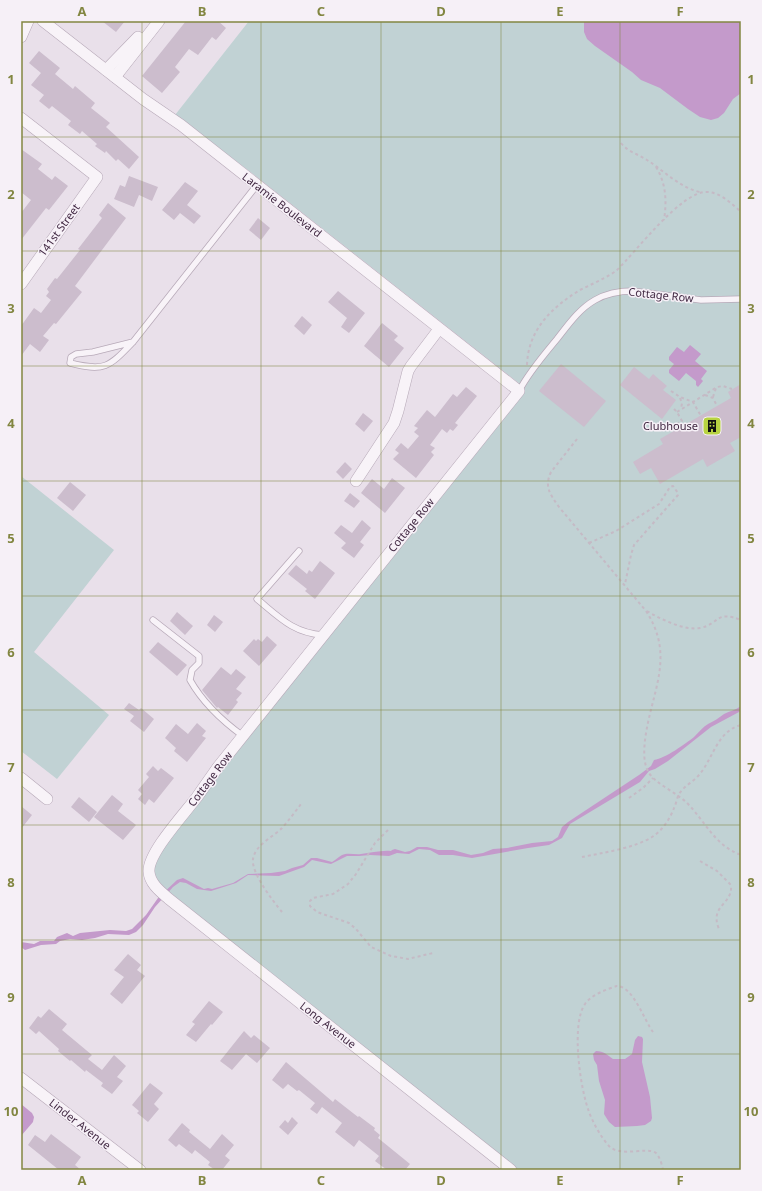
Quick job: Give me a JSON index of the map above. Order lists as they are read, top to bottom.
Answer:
{
  "streets": {
    "street": [
      "Laramie Boulevard",
      "141st Street",
      "Cottage Row",
      "Long Avenue",
      "Linder Avenue"
    ]
  },
  "crossings": [
    ["Laramie Boulevard", "Cottage Row"],
    ["Cottage Row", "Long Avenue"]
  ],
  "places": {
    "building": ["Clubhouse"]
  },
  "grid": {
    "columns": [
      "A",
      "B",
      "C",
      "D",
      "E",
      "F"
    ],
    "rows": [
      "1",
      "2",
      "3",
      "4",
      "5",
      "6",
      "7",
      "8",
      "9",
      "10"
    ]
  }
}
